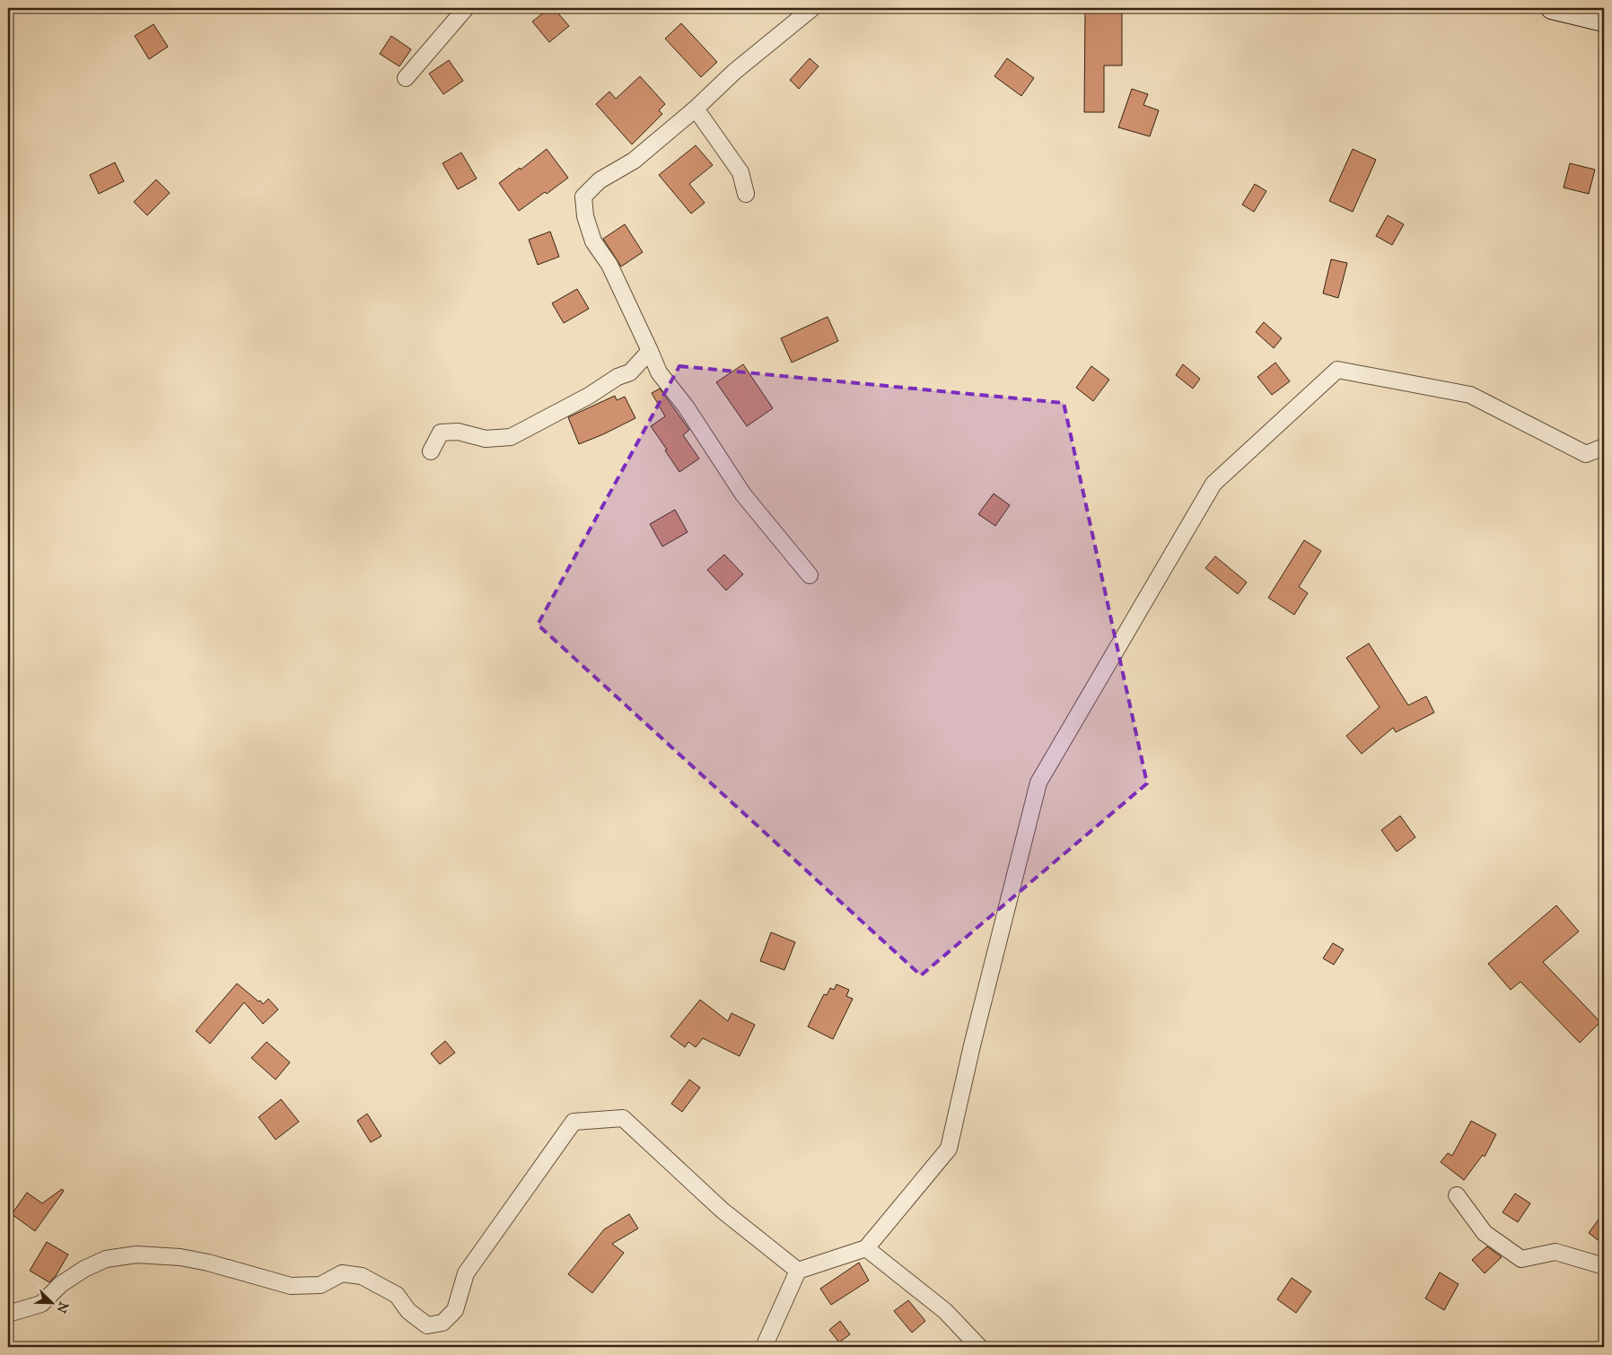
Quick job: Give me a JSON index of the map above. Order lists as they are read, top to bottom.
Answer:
{
  "north": "bottom right"
}
